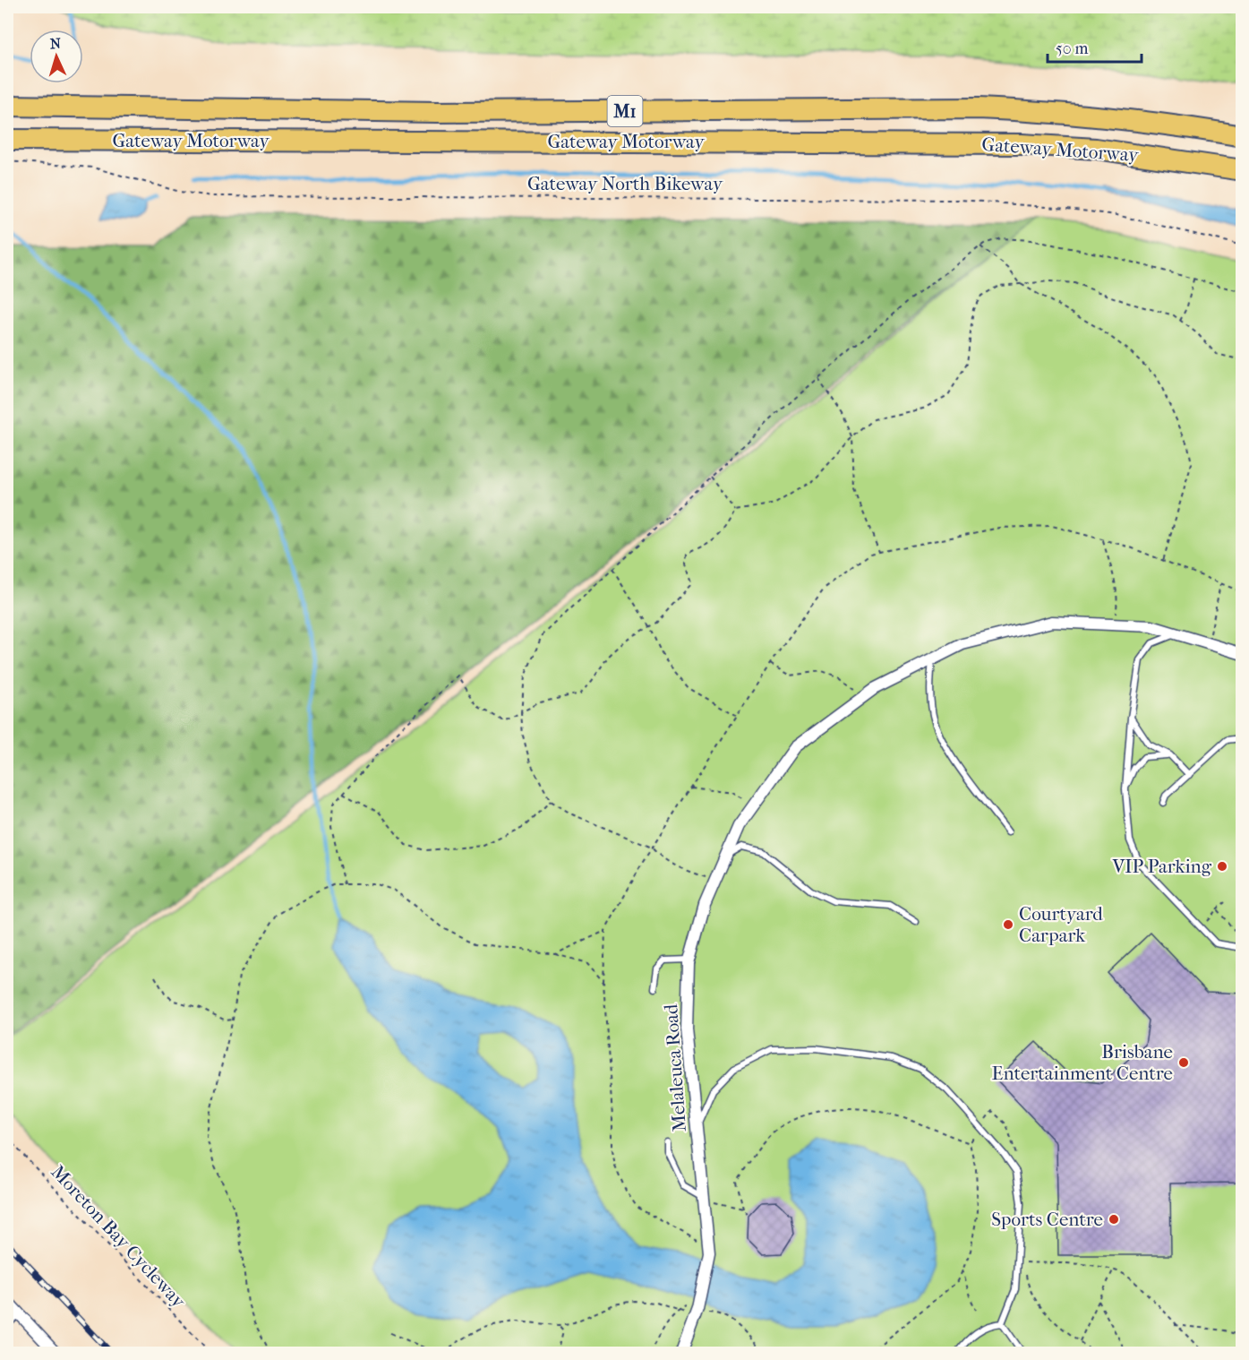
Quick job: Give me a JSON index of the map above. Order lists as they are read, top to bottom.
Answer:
{
  "streets": {
    "highway": ["M1", "Gateway Motorway"],
    "street": ["Melaleuca Road"],
    "path": ["Gateway North Bikeway", "Moreton Bay Cycleway"]
  },
  "places": [
    "VIP Parking",
    "Courtyard Carpark",
    "Brisbane Entertainment Centre",
    "Sports Centre"
  ],
  "scale_bar": "50 m",
  "north": "top"
}
